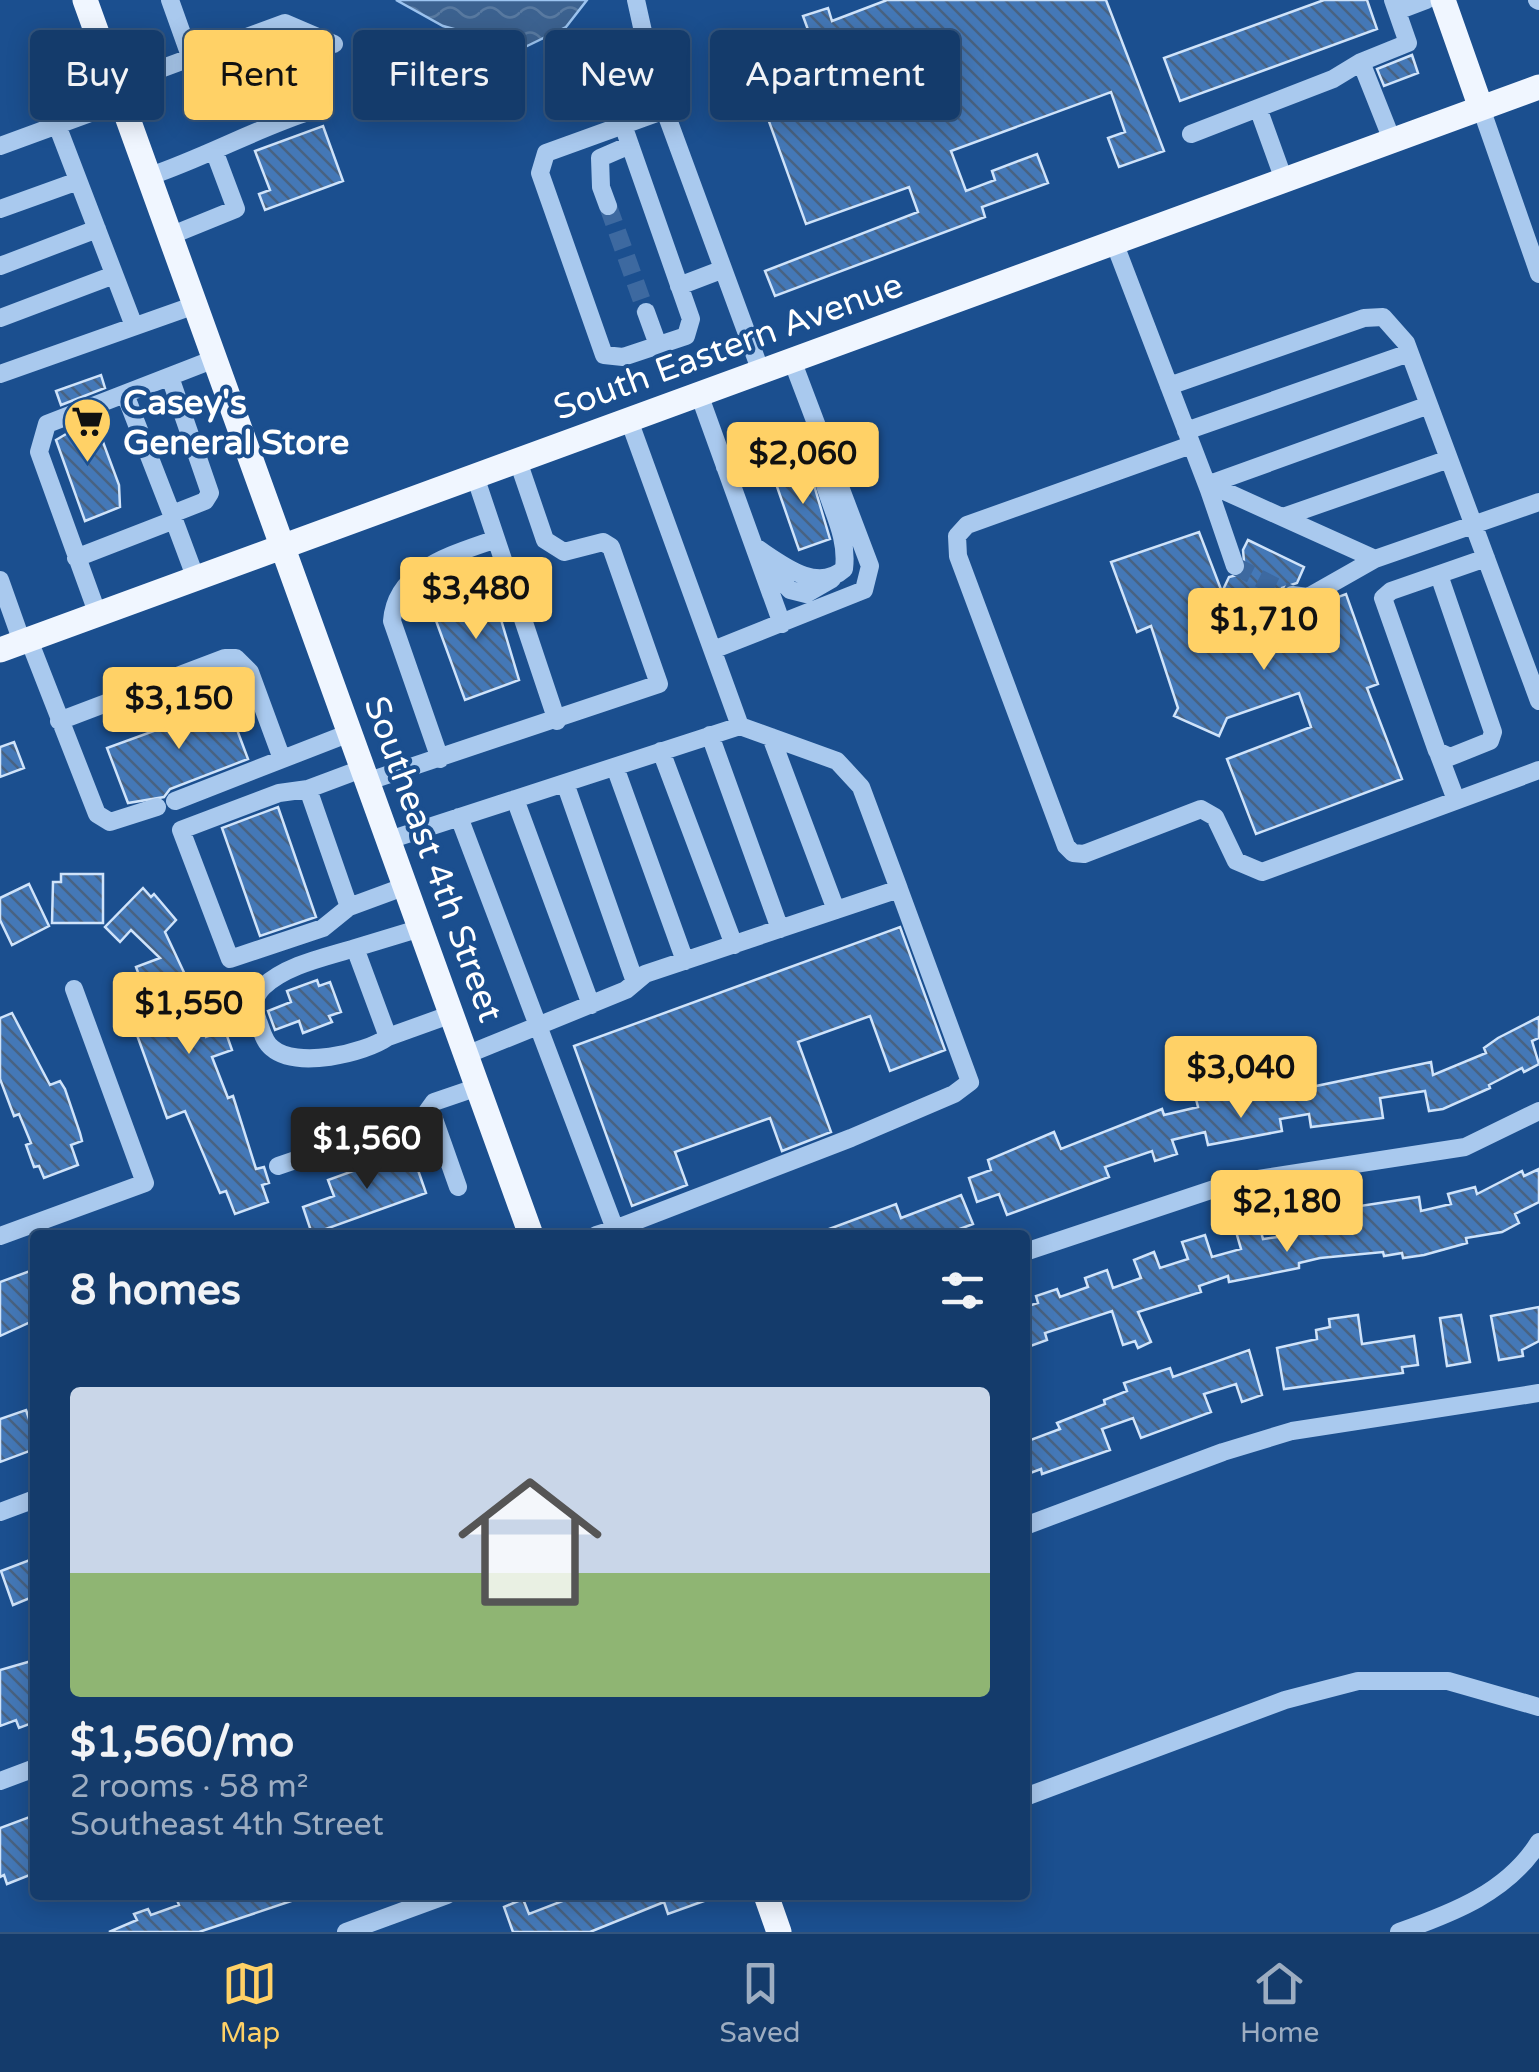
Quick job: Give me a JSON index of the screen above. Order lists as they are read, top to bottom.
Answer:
{
  "streets": {
    "main road": ["South Eastern Avenue", "Southeast 4th Street"]
  },
  "crossings": [
    ["South Eastern Avenue", "Southeast 4th Street"]
  ],
  "places": {
    "supermarket": ["Casey's General Store"]
  },
  "page": {
    "chip": [
      "Buy",
      "Rent",
      "Filters",
      "New",
      "Apartment"
    ],
    "price": [
      "$2,060",
      "$3,480",
      "$1,710",
      "$3,150",
      "$1,550",
      "$3,040",
      "$1,560",
      "$2,180"
    ],
    "heading": "8 homes",
    "list": [
      {
        "name": "$1,560/mo",
        "note": "2 rooms · 58 m² · Southeast 4th Street"
      }
    ],
    "tabs": ["Map", "Saved", "Home"]
  }
}
